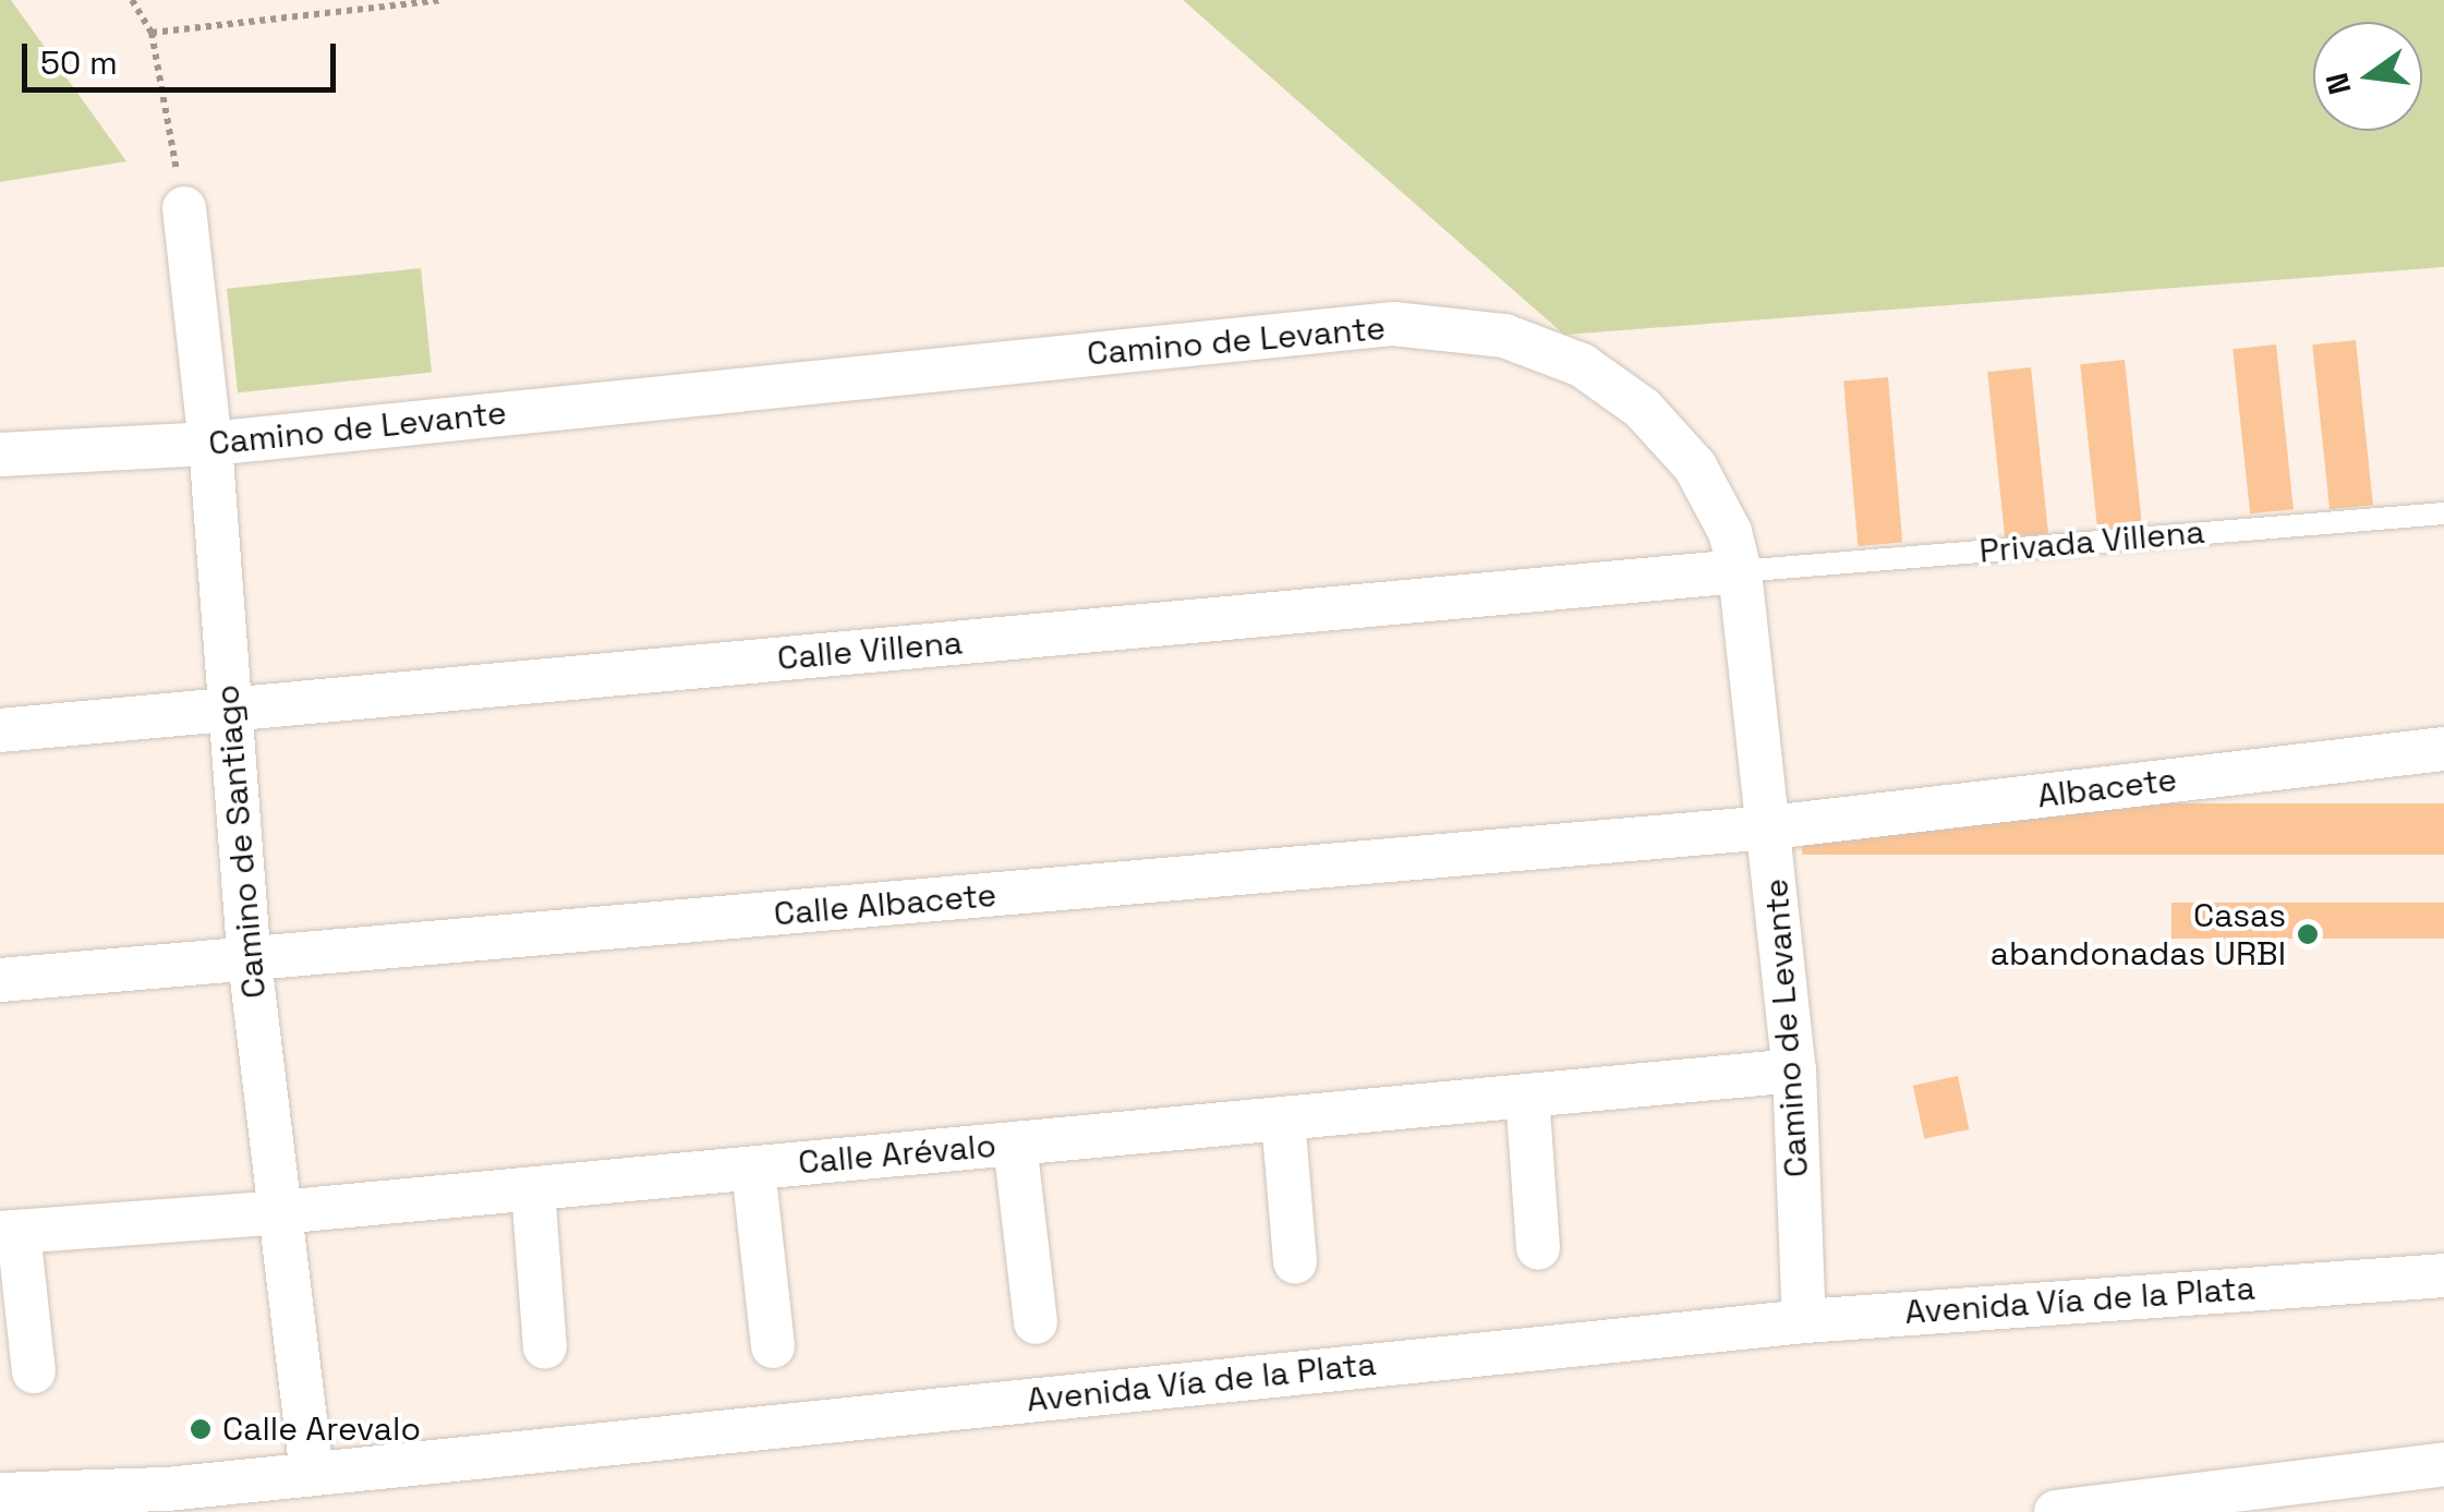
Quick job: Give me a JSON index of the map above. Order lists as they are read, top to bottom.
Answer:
{
  "streets": {
    "street": [
      "Camino de Levante",
      "Calle Villena",
      "Albacete",
      "Camino de Santiago",
      "Calle Albacete",
      "Calle Arévalo",
      "Avenida Vía de la Plata"
    ],
    "lane": ["Privada Villena"]
  },
  "crossings": [
    ["Camino de Levante", "Privada Villena"],
    ["Camino de Levante", "Calle Villena"],
    ["Camino de Levante", "Albacete"],
    ["Camino de Levante", "Camino de Santiago"],
    ["Camino de Levante", "Calle Albacete"],
    ["Camino de Levante", "Calle Arévalo"],
    ["Camino de Levante", "Avenida Vía de la Plata"],
    ["Privada Villena", "Calle Villena"],
    ["Calle Villena", "Camino de Santiago"],
    ["Albacete", "Calle Albacete"],
    ["Camino de Santiago", "Calle Albacete"],
    ["Camino de Santiago", "Calle Arévalo"],
    ["Camino de Santiago", "Avenida Vía de la Plata"]
  ],
  "places": ["Casas abandonadas URBI", "Calle Arevalo"],
  "scale_bar": "50 m",
  "north": "left"
}
